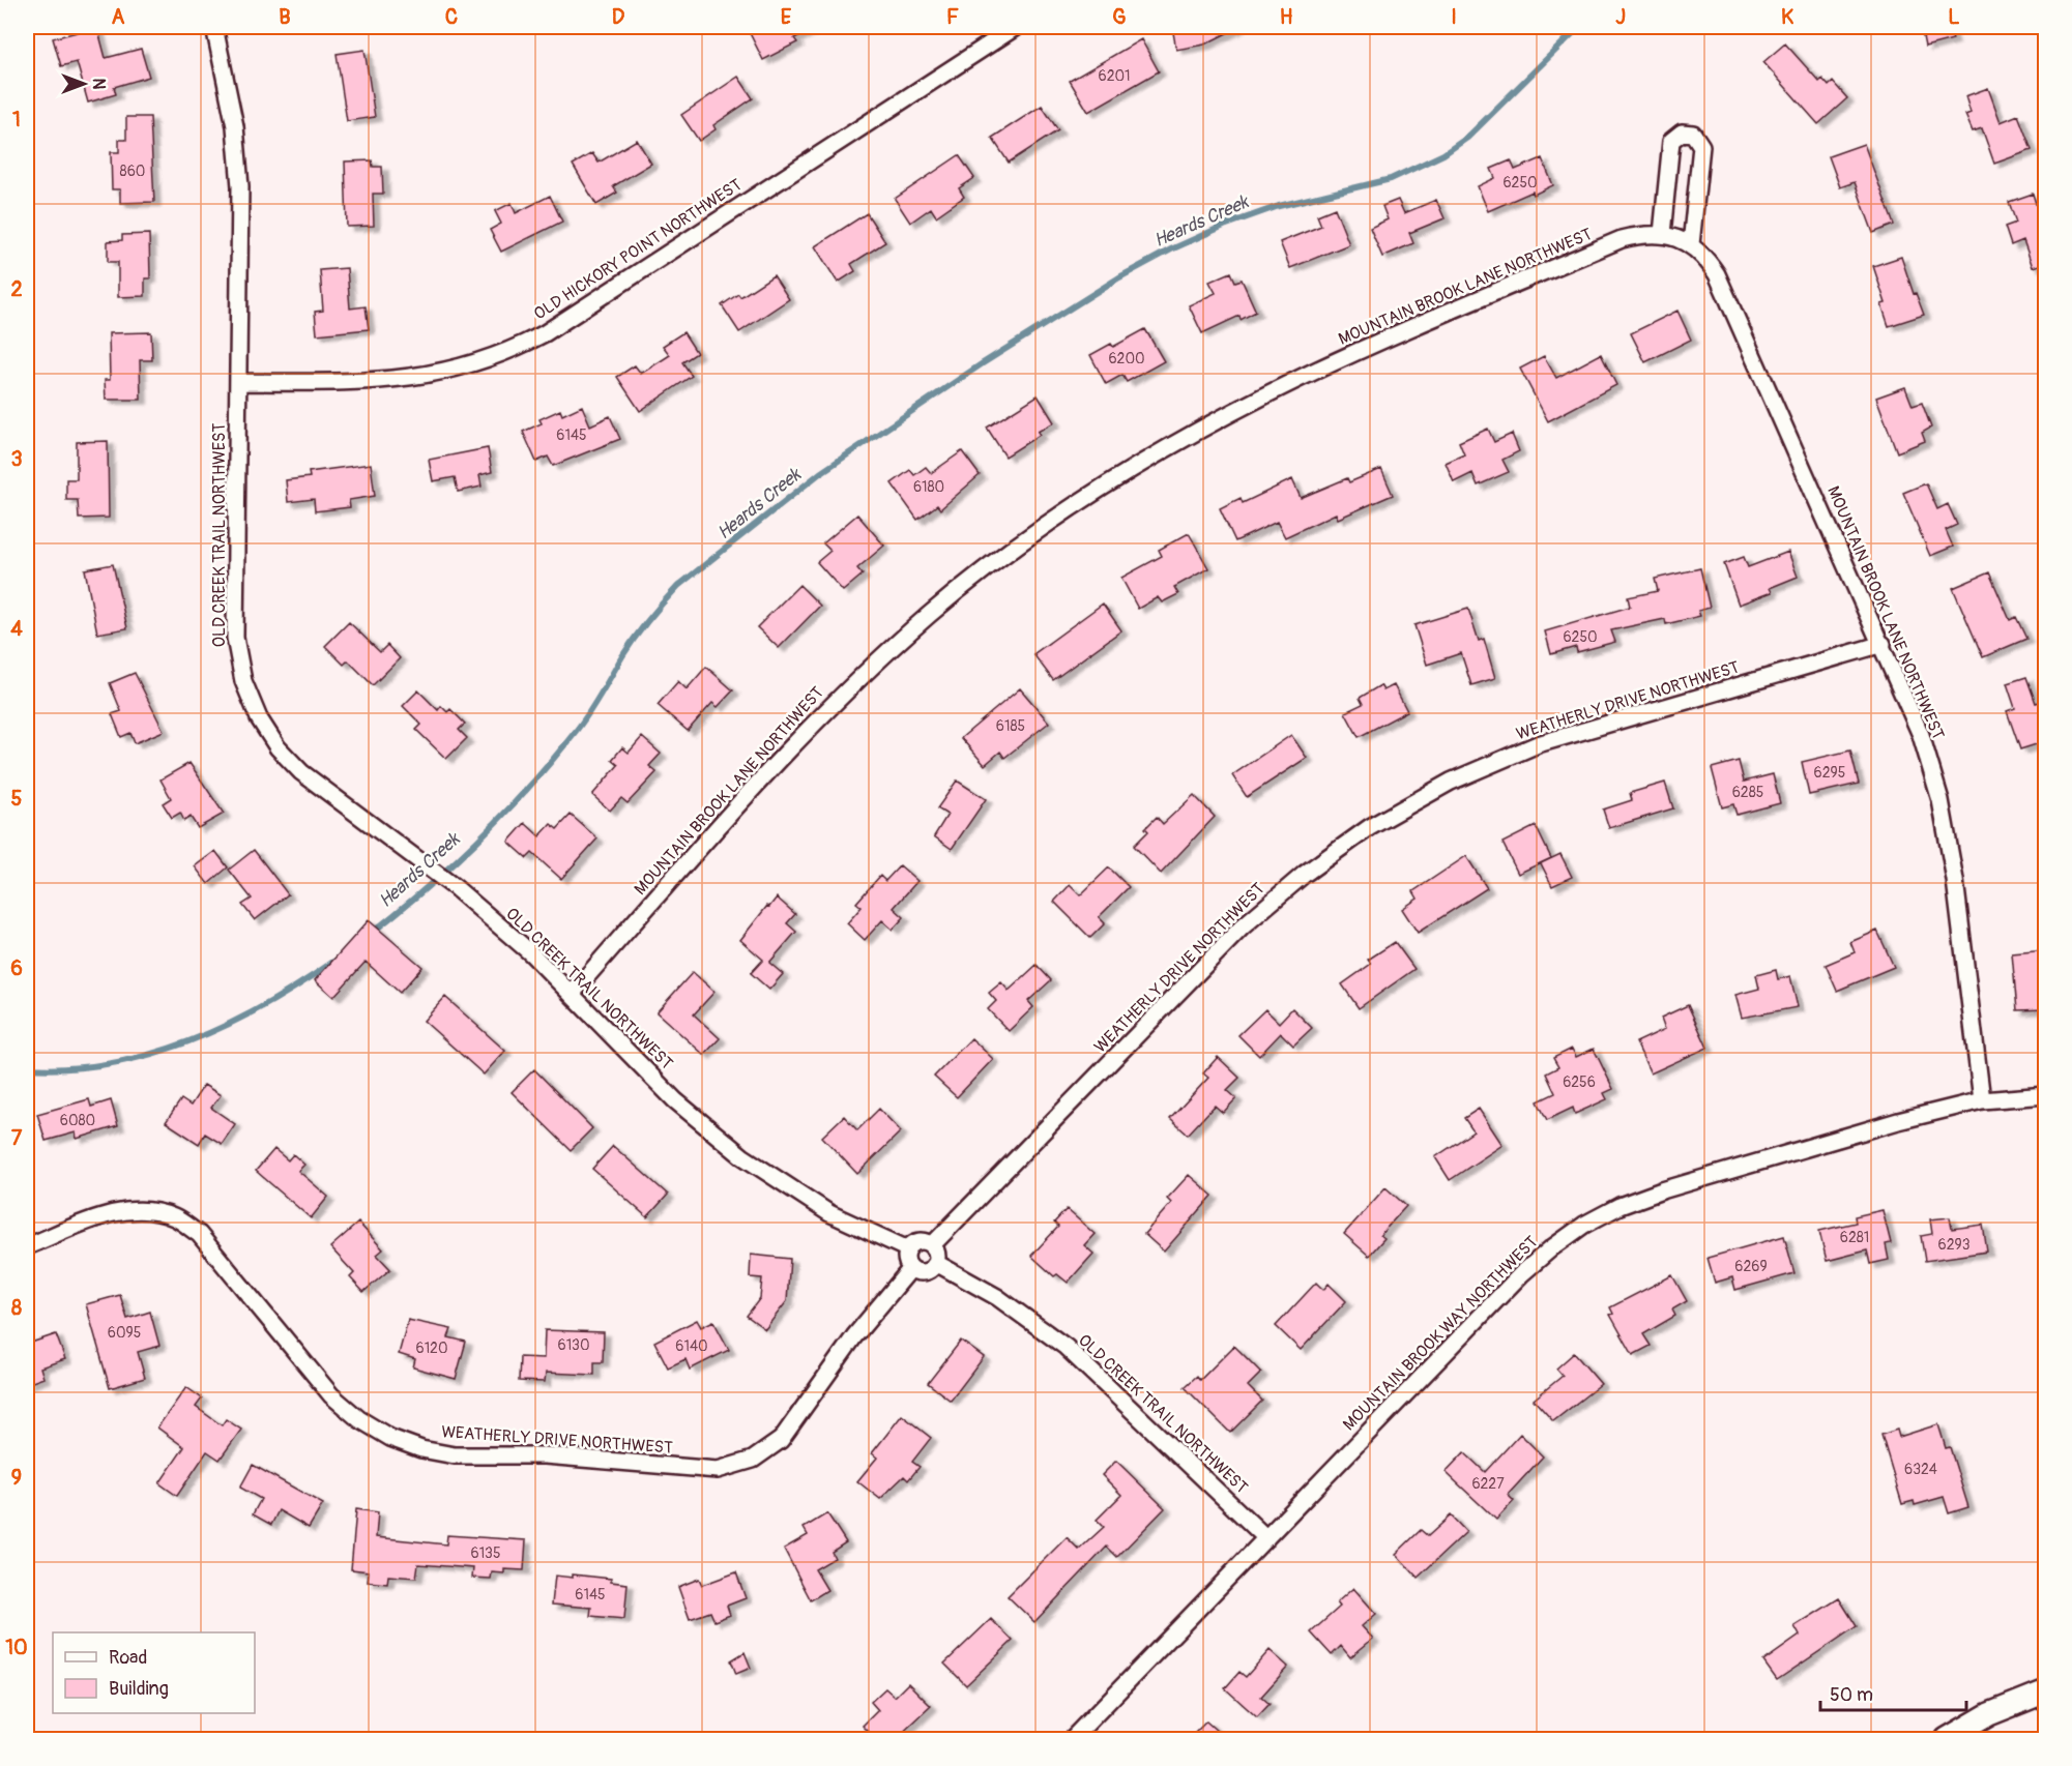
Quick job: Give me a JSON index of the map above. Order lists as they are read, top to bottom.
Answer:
{
  "streets": {
    "street": [
      "OLD HICKORY POINT NORTHWEST",
      "MOUNTAIN BROOK LANE NORTHWEST",
      "OLD CREEK TRAIL NORTHWEST",
      "WEATHERLY DRIVE NORTHWEST",
      "MOUNTAIN BROOK WAY NORTHWEST"
    ]
  },
  "crossings": [
    ["OLD HICKORY POINT NORTHWEST", "OLD CREEK TRAIL NORTHWEST"],
    ["MOUNTAIN BROOK LANE NORTHWEST", "OLD CREEK TRAIL NORTHWEST"],
    ["MOUNTAIN BROOK LANE NORTHWEST", "WEATHERLY DRIVE NORTHWEST"],
    ["MOUNTAIN BROOK LANE NORTHWEST", "MOUNTAIN BROOK WAY NORTHWEST"],
    ["OLD CREEK TRAIL NORTHWEST", "WEATHERLY DRIVE NORTHWEST"],
    ["OLD CREEK TRAIL NORTHWEST", "MOUNTAIN BROOK WAY NORTHWEST"]
  ],
  "water": ["Heards Creek"],
  "house_numbers": [
    "6201",
    "860",
    "6250",
    "6200",
    "6145",
    "6180",
    "6250",
    "6185",
    "6295",
    "6285",
    "6256",
    "6080",
    "6281",
    "6293",
    "6269",
    "6095",
    "6130",
    "6140",
    "6120",
    "6324",
    "6227",
    "6135",
    "6145"
  ],
  "legend": ["Road", "Building"],
  "scale_bar": "50 m",
  "north": "right",
  "grid": {
    "columns": [
      "A",
      "B",
      "C",
      "D",
      "E",
      "F",
      "G",
      "H",
      "I",
      "J",
      "K",
      "L"
    ],
    "rows": [
      "1",
      "2",
      "3",
      "4",
      "5",
      "6",
      "7",
      "8",
      "9",
      "10"
    ]
  }
}
